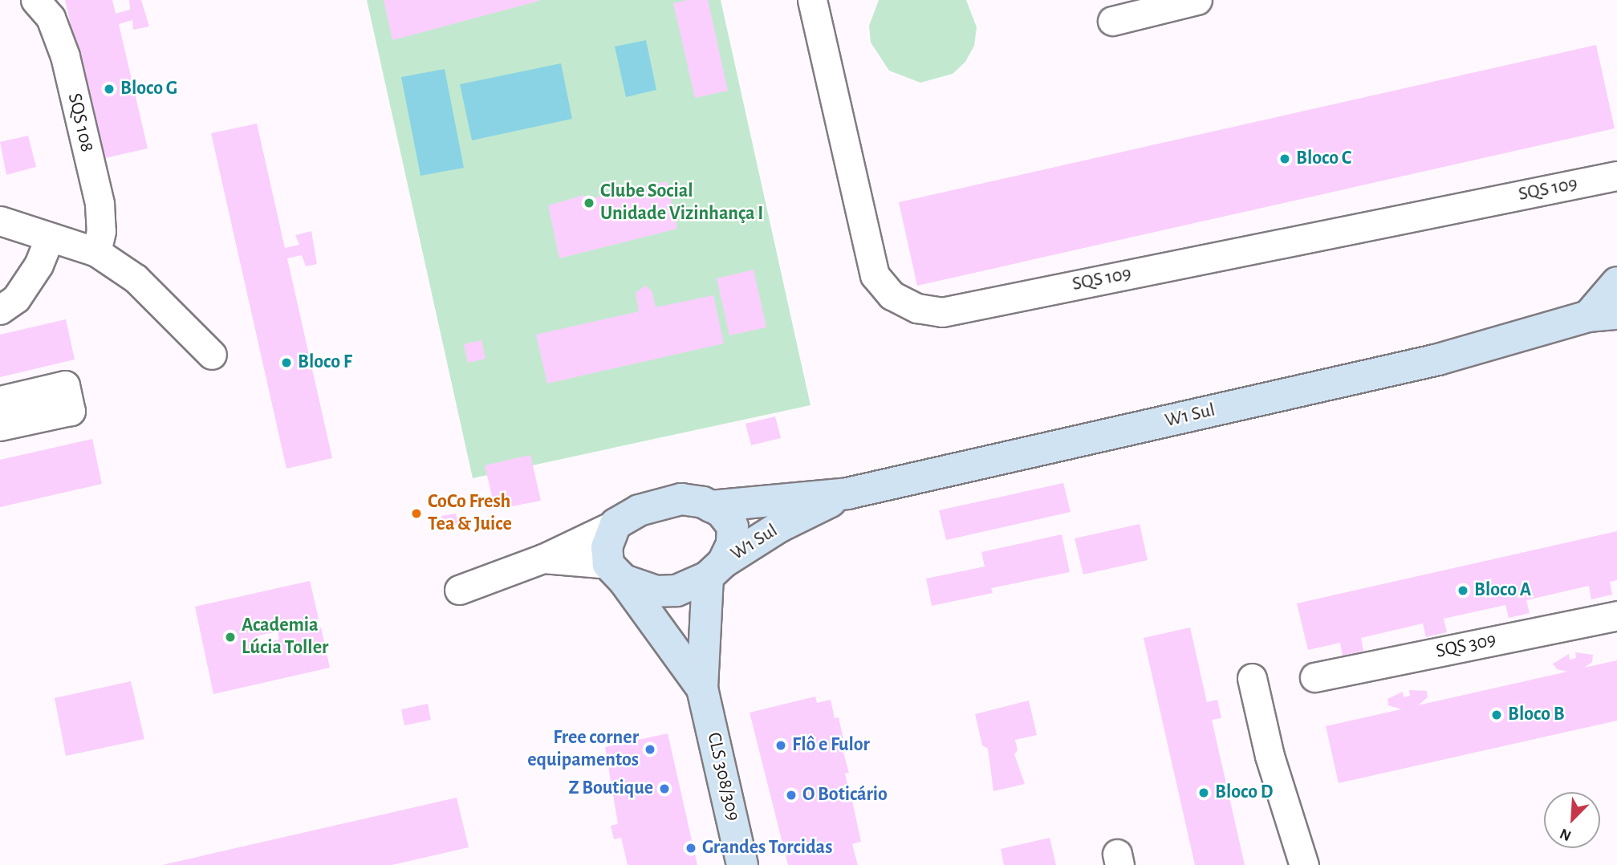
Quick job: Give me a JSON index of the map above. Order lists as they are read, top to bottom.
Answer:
{
  "streets": {
    "street": [
      "SQS 108",
      "SQS 109",
      "W1 Sul",
      "SQS 309",
      "CLS 308/309"
    ]
  },
  "crossings": [
    ["W1 Sul", "CLS 308/309"]
  ],
  "places": [
    "Bloco G",
    "Bloco C",
    "Clube Social Unidade Vizinhança I",
    "Bloco F",
    "CoCo Fresh Tea & Juice",
    "Bloco A",
    "Academia Lúcia Toller",
    "Bloco B",
    "Flô e Fulor",
    "Free corner equipamentos",
    "Z Boutique",
    "Bloco D",
    "O Boticário",
    "Grandes Torcidas"
  ],
  "north": "bottom left"
}
